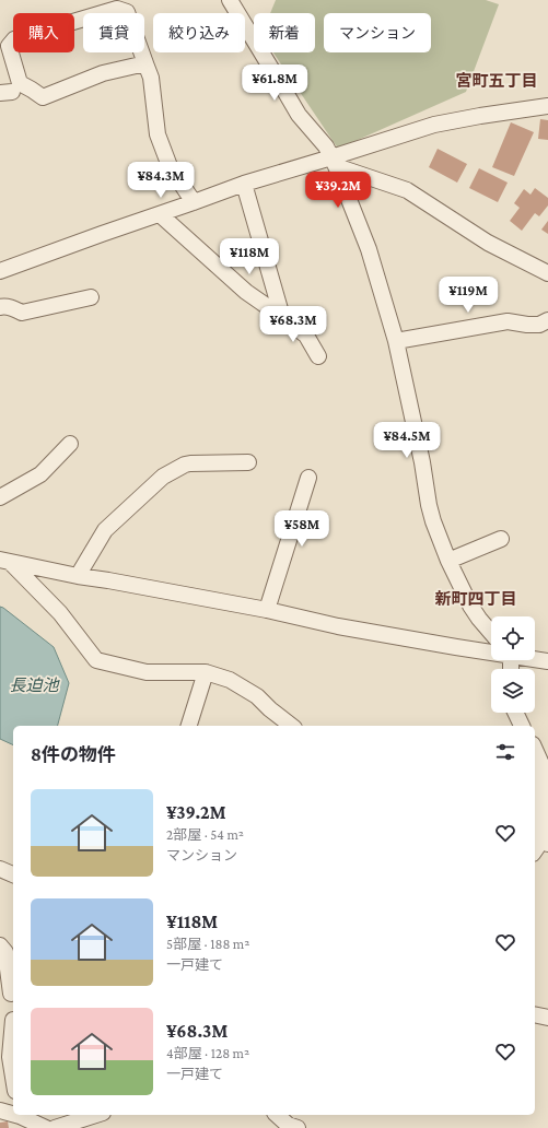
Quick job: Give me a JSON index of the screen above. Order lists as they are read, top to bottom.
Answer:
{
  "districts": ["宮町五丁目", "新町四丁目"],
  "water": ["長迫池"],
  "page": {
    "chip": [
      "購入",
      "賃貸",
      "絞り込み",
      "新着",
      "マンション"
    ],
    "price": [
      "¥61.8M",
      "¥84.3M",
      "¥39.2M",
      "¥118M",
      "¥119M",
      "¥68.3M",
      "¥84.5M",
      "¥58M"
    ],
    "heading": "8件の物件",
    "list": [
      {
        "name": "¥39.2M",
        "note": "2部屋 · 54 m² · マンション"
      },
      {
        "name": "¥118M",
        "note": "5部屋 · 188 m² · 一戸建て"
      },
      {
        "name": "¥68.3M",
        "note": "4部屋 · 128 m² · 一戸建て"
      }
    ]
  }
}
